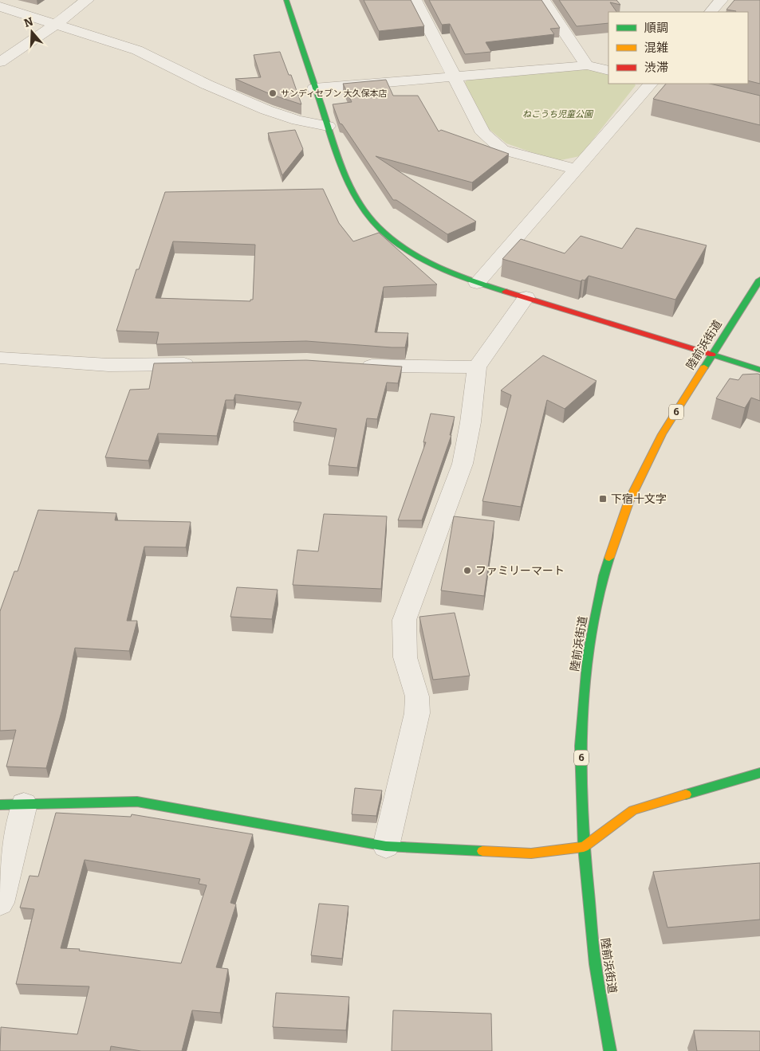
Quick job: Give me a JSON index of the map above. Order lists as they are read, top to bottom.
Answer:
{
  "streets": {
    "main road": ["陸前浜街道", "6"]
  },
  "parks": ["ねこうち児童公園"],
  "places": {
    "other": ["サンディセブン 大久保本店", "ファミリーマート"],
    "transit": ["下宿十文字"]
  },
  "legend": ["順調", "混雑", "渋滞"],
  "north": "top"
}
